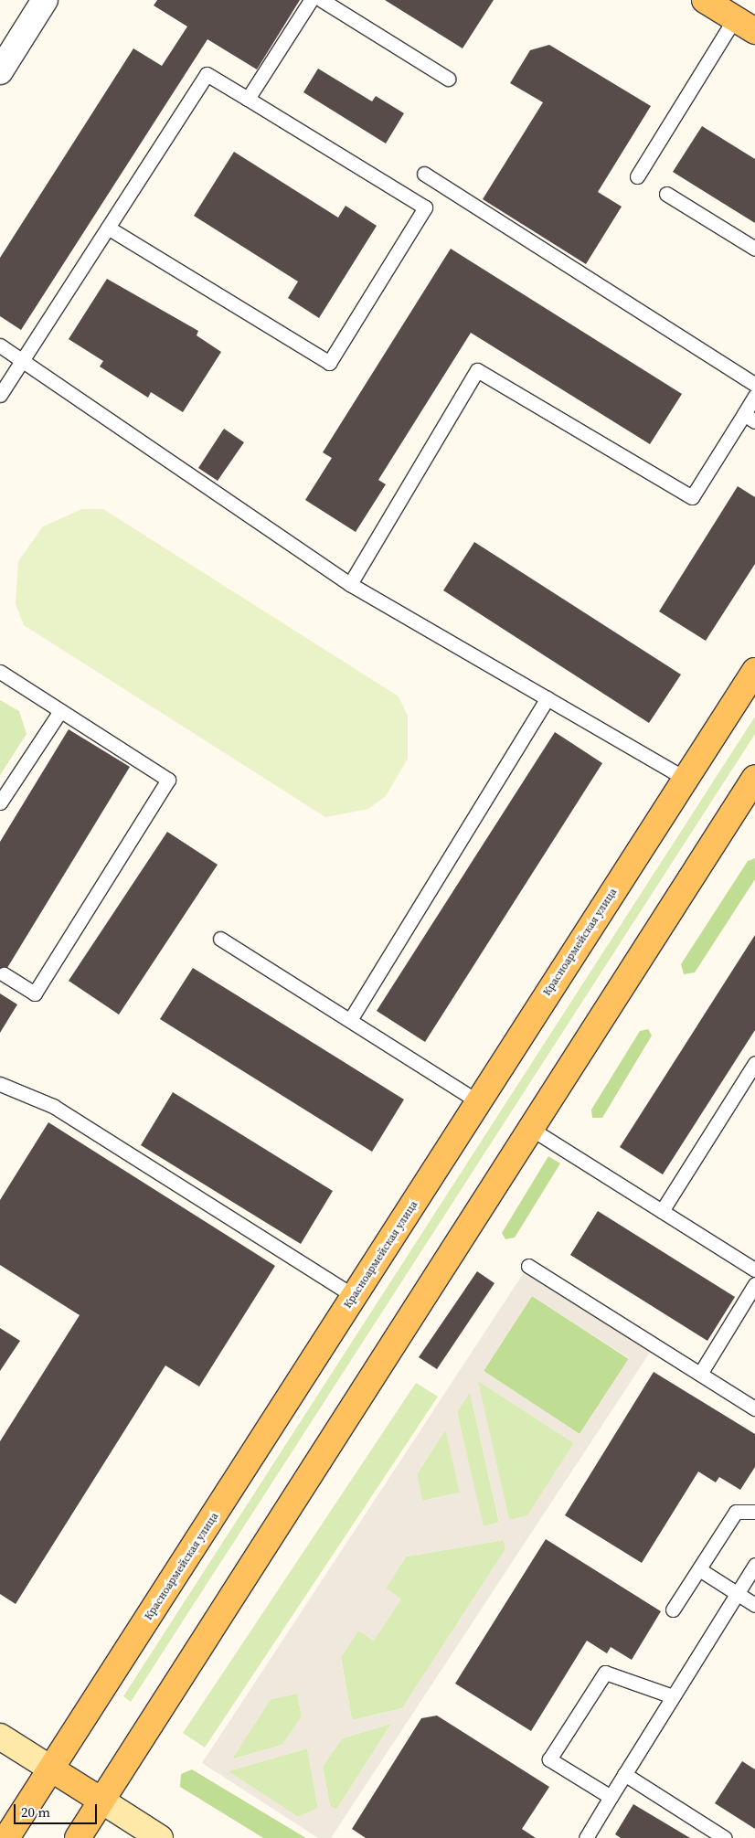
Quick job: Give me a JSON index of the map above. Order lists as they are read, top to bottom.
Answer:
{
  "streets": {
    "main road": ["Красноармейская улица"]
  },
  "scale_bar": "20 m"
}
